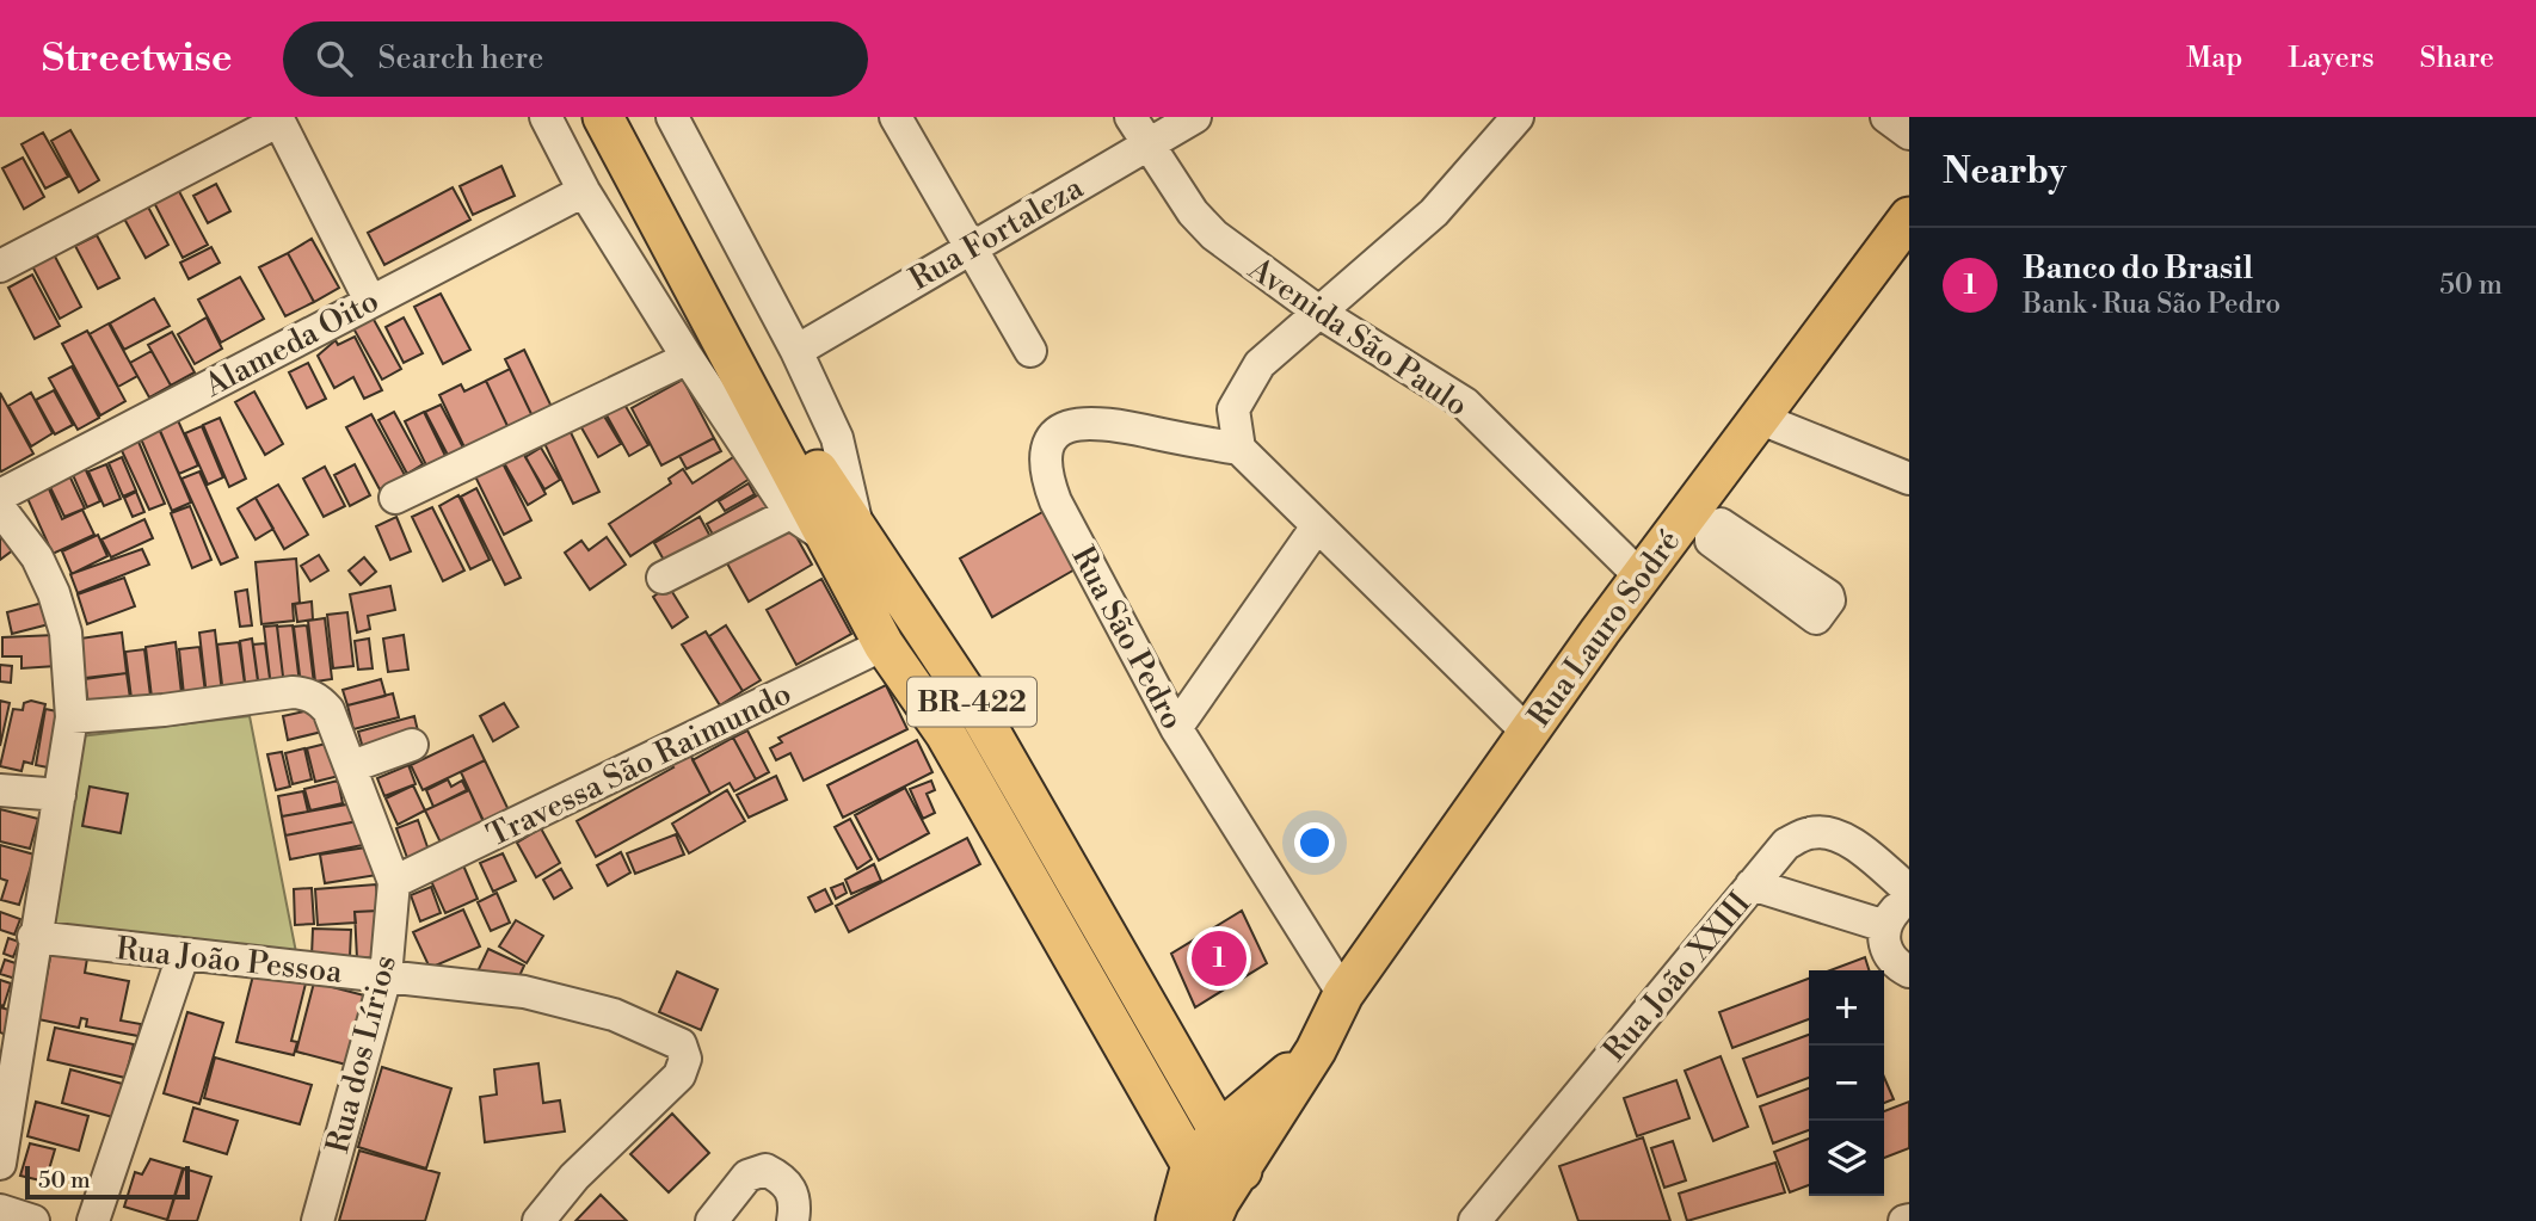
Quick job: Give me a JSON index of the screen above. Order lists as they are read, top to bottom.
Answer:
{
  "streets": {
    "main road": ["Rua Lauro Sodré", "BR-422"],
    "street": [
      "Rua Fortaleza",
      "Avenida São Paulo",
      "Alameda Oito",
      "Rua São Pedro",
      "Travessa São Raimundo",
      "Rua João Pessoa",
      "Rua João XXIII",
      "Rua dos Lírios"
    ]
  },
  "crossings": [
    ["Rua Fortaleza", "Avenida São Paulo"],
    ["Avenida São Paulo", "Rua Lauro Sodré"],
    ["Rua Lauro Sodré", "Rua São Pedro"],
    ["Rua Lauro Sodré", "BR-422"],
    ["BR-422", "Travessa São Raimundo"],
    ["Travessa São Raimundo", "Rua dos Lírios"],
    ["Rua João Pessoa", "Rua dos Lírios"]
  ],
  "scale_bar": "50 m",
  "page": {
    "header": "Streetwise",
    "search": "Search here",
    "nav": ["Map", "Layers", "Share"],
    "heading": "Nearby",
    "list": [
      {
        "mark": "1",
        "name": "Banco do Brasil",
        "note": "Bank · Rua São Pedro",
        "value": "50 m"
      }
    ],
    "pins": "1",
    "map_buttons": ["+", "−"],
    "scale": "50 m"
  }
}
